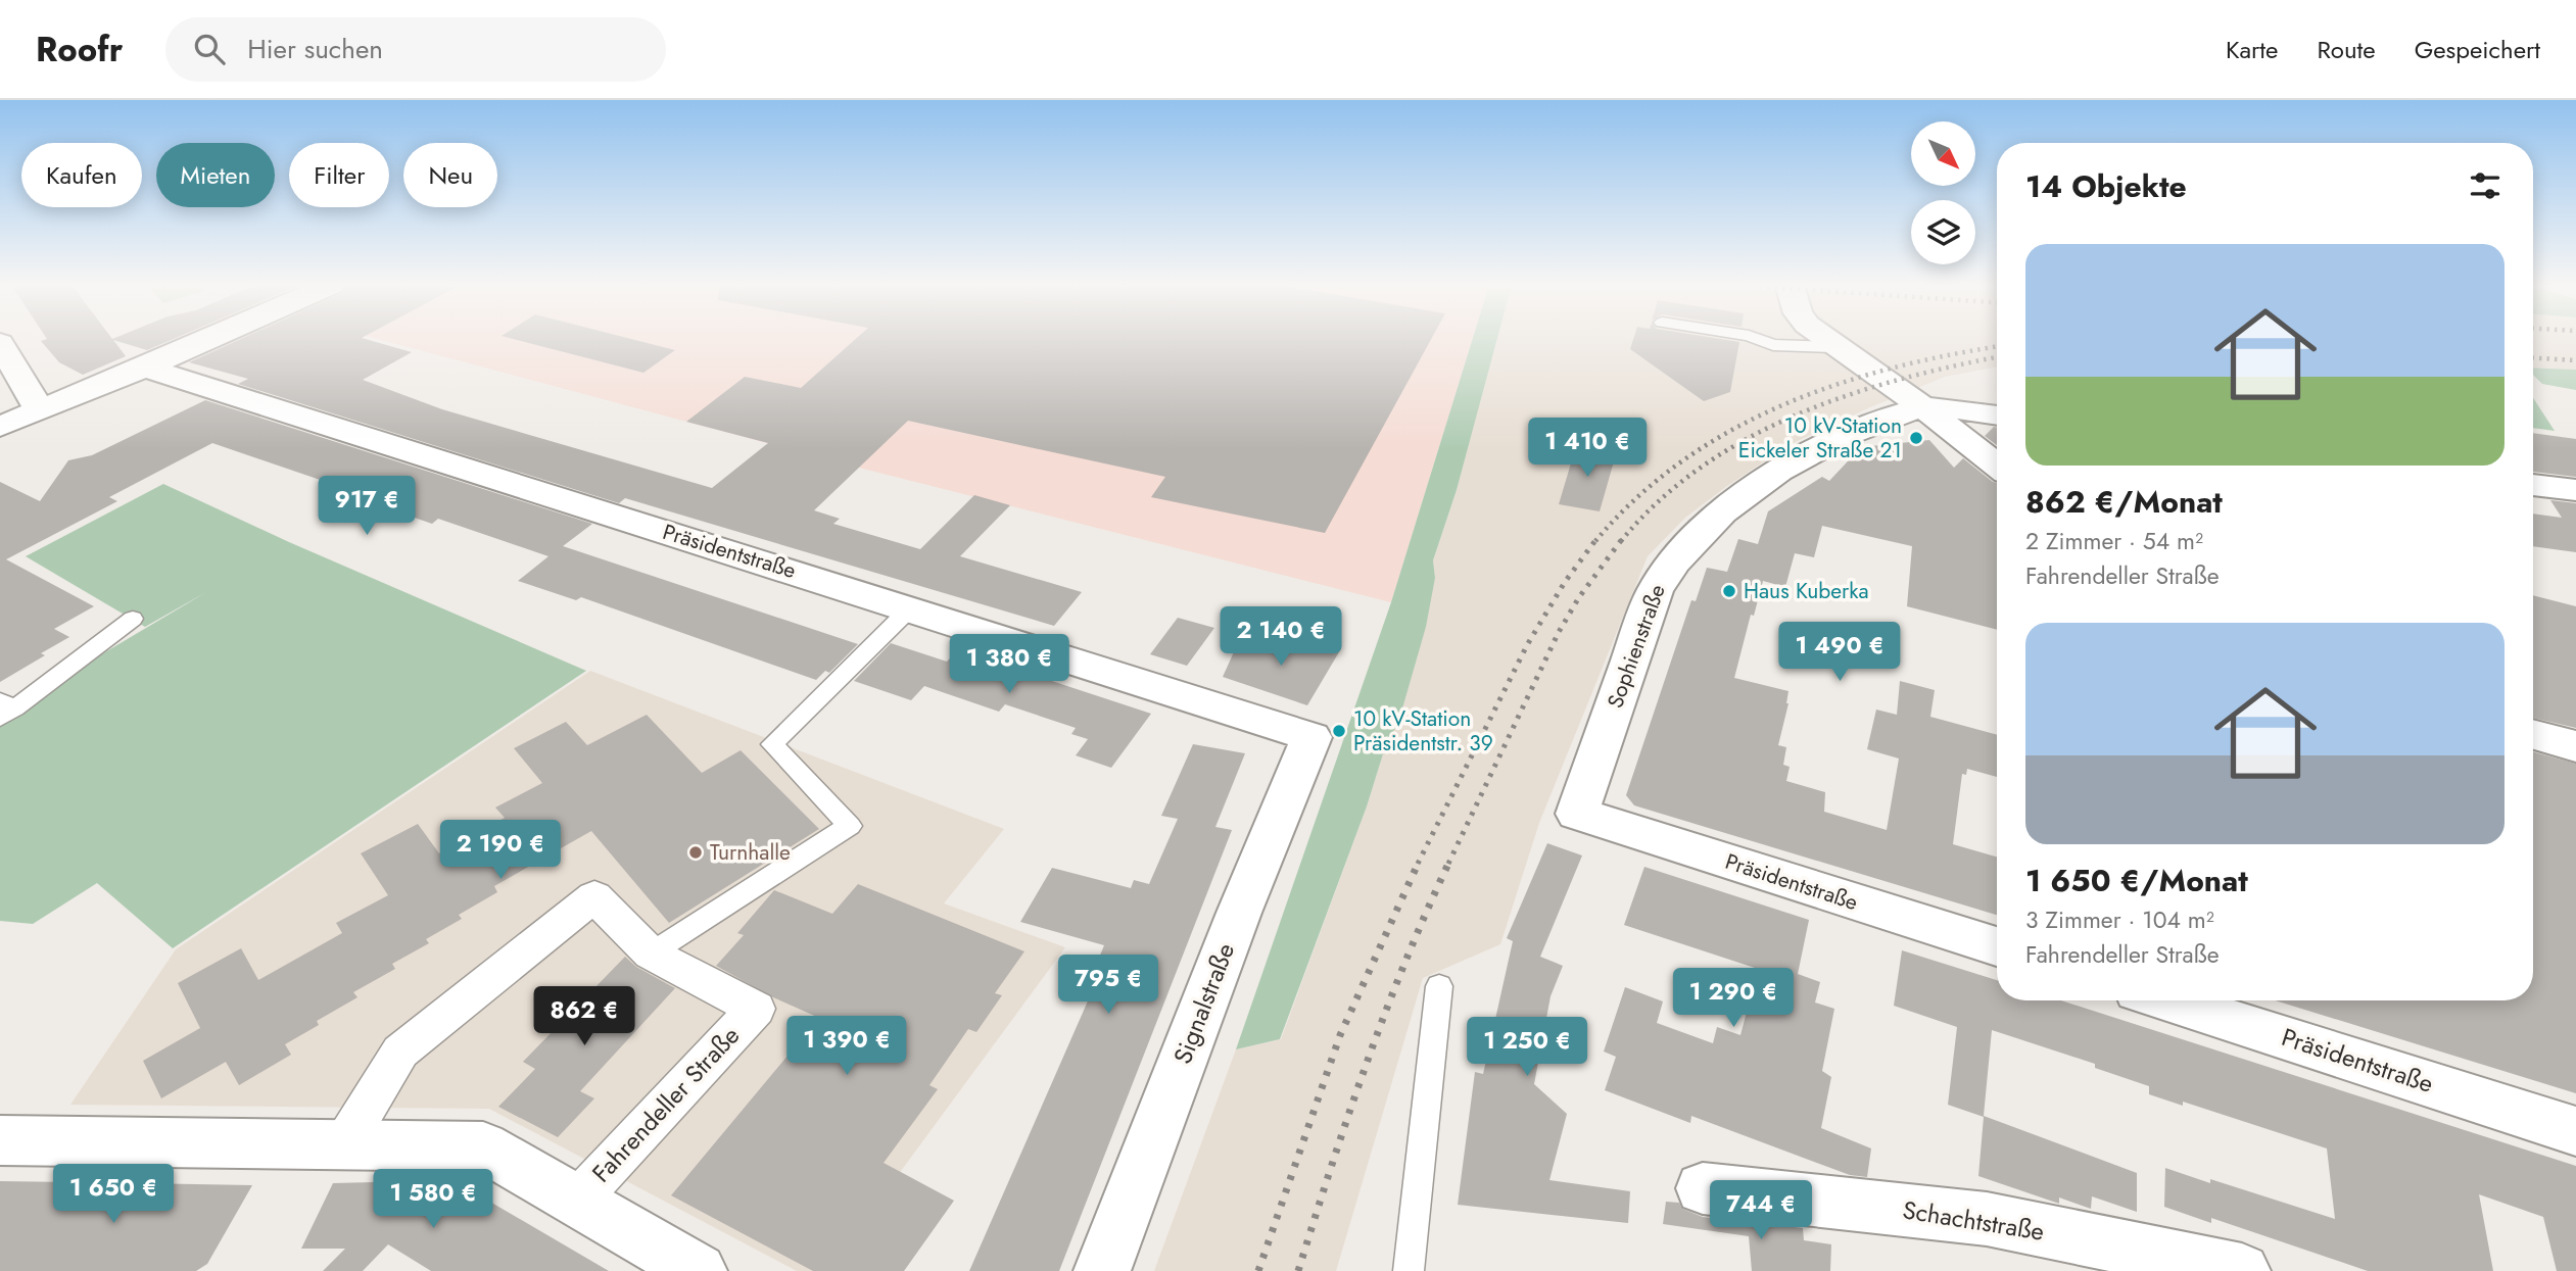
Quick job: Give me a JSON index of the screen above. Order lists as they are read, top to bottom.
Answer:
{
  "streets": {
    "street": [
      "Präsidentstraße",
      "Sophienstraße",
      "Signalstraße",
      "Fahrendeller Straße",
      "Schachtstraße"
    ]
  },
  "crossings": [
    ["Präsidentstraße", "Sophienstraße"],
    ["Präsidentstraße", "Signalstraße"]
  ],
  "places": [
    "10 kV-Station Eickeler Straße 21",
    "Haus Kuberka",
    "10 kV-Station Präsidentstr. 39",
    "Turnhalle"
  ],
  "north": "bottom right",
  "page": {
    "header": "Roofr",
    "search": "Hier suchen",
    "nav": ["Karte", "Route", "Gespeichert"],
    "chip": [
      "Kaufen",
      "Mieten",
      "Filter",
      "Neu"
    ],
    "heading": "14 Objekte",
    "list": [
      {
        "name": "862 €/Monat",
        "note": "2 Zimmer · 54 m² · Fahrendeller Straße"
      },
      {
        "name": "1 650 €/Monat",
        "note": "3 Zimmer · 104 m² · Fahrendeller Straße"
      }
    ],
    "price": [
      "1 410 €",
      "917 €",
      "2 140 €",
      "1 490 €",
      "1 380 €",
      "2 190 €",
      "795 €",
      "1 290 €",
      "862 €",
      "1 390 €",
      "1 250 €",
      "1 650 €",
      "1 580 €",
      "744 €"
    ]
  }
}
